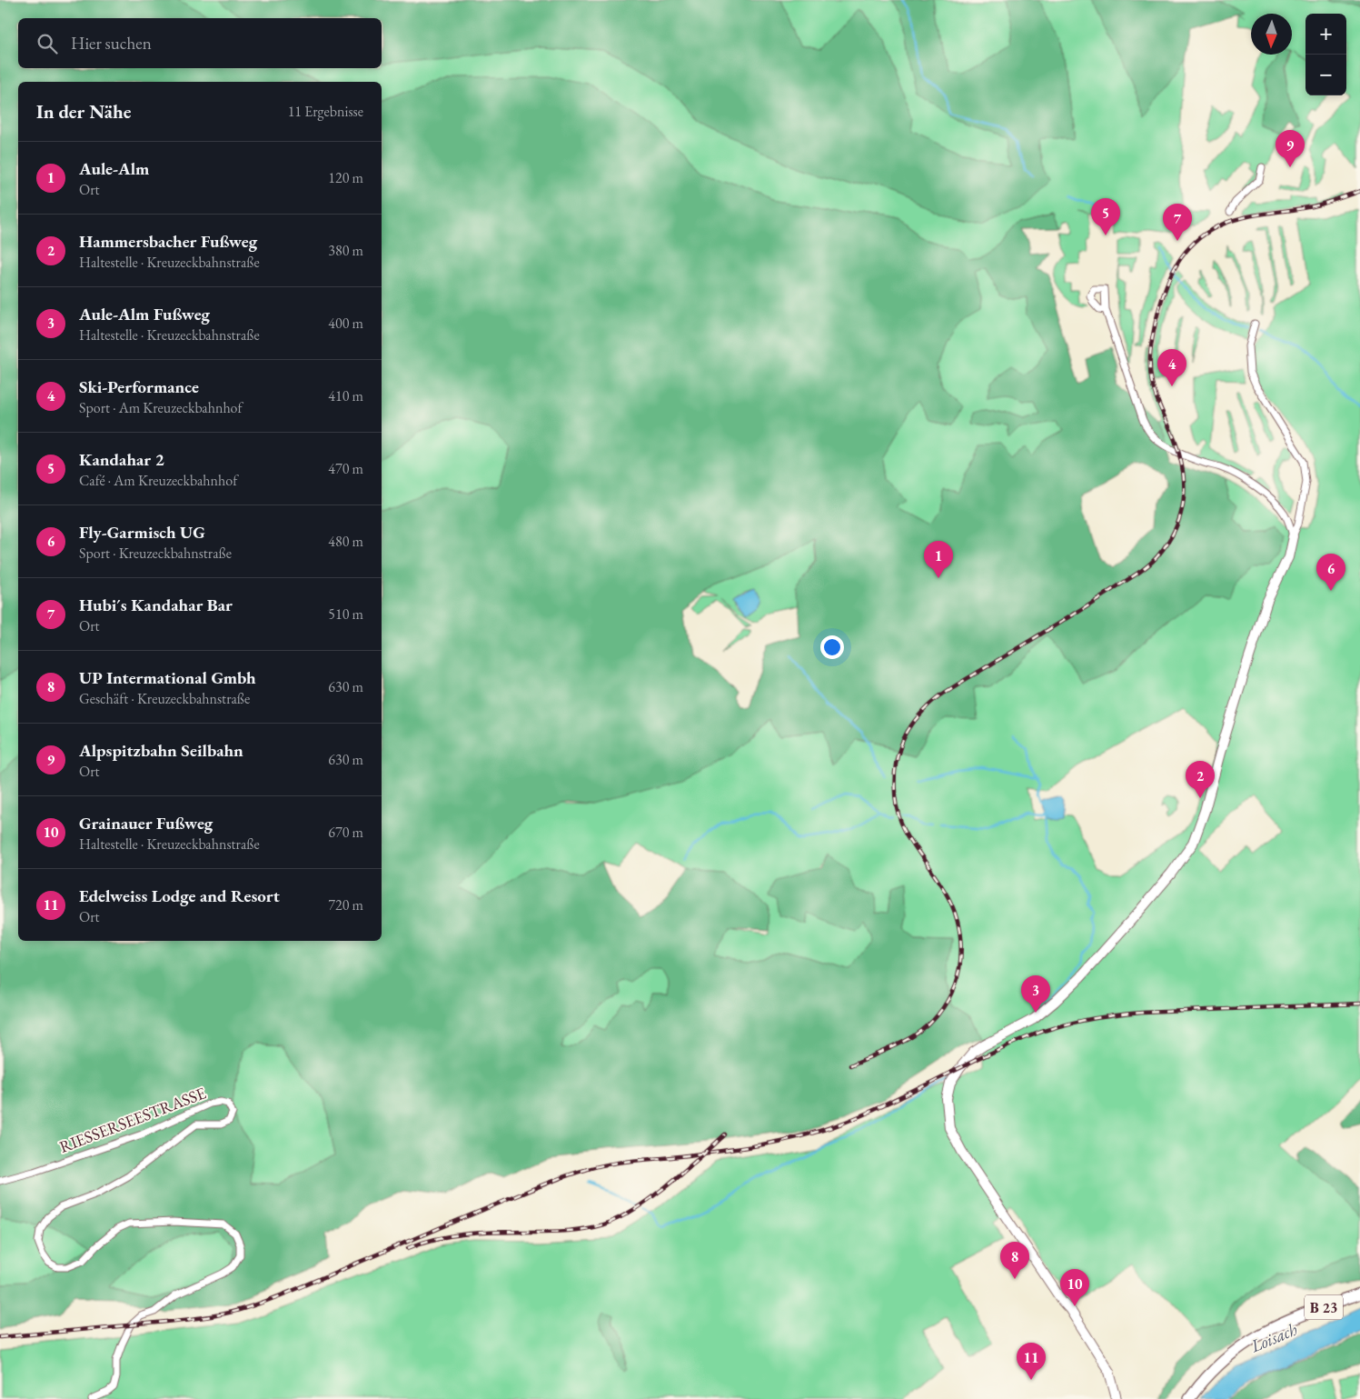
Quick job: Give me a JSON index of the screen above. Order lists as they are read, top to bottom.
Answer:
{
  "streets": {
    "main road": ["B 23"],
    "street": ["RIESSERSEESTRASSE"]
  },
  "water": ["Loisach"],
  "north": "bottom",
  "page": {
    "map_buttons": ["+", "−"],
    "search": "Hier suchen",
    "heading": ["In der Nähe", "11 Ergebnisse"],
    "pins": [
      "9",
      "5",
      "7",
      "4",
      "1",
      "6",
      "2",
      "3",
      "8",
      "10",
      "11"
    ],
    "list": [
      {
        "mark": "1",
        "name": "Aule-Alm",
        "note": "Ort",
        "value": "120 m"
      },
      {
        "mark": "2",
        "name": "Hammersbacher Fußweg",
        "note": "Haltestelle · Kreuzeckbahnstraße",
        "value": "380 m"
      },
      {
        "mark": "3",
        "name": "Aule-Alm Fußweg",
        "note": "Haltestelle · Kreuzeckbahnstraße",
        "value": "400 m"
      },
      {
        "mark": "4",
        "name": "Ski-Performance",
        "note": "Sport · Am Kreuzeckbahnhof",
        "value": "410 m"
      },
      {
        "mark": "5",
        "name": "Kandahar 2",
        "note": "Café · Am Kreuzeckbahnhof",
        "value": "470 m"
      },
      {
        "mark": "6",
        "name": "Fly-Garmisch UG",
        "note": "Sport · Kreuzeckbahnstraße",
        "value": "480 m"
      },
      {
        "mark": "7",
        "name": "Hubi´s Kandahar Bar",
        "note": "Ort",
        "value": "510 m"
      },
      {
        "mark": "8",
        "name": "UP Intermational Gmbh",
        "note": "Geschäft · Kreuzeckbahnstraße",
        "value": "630 m"
      },
      {
        "mark": "9",
        "name": "Alpspitzbahn Seilbahn",
        "note": "Ort",
        "value": "630 m"
      },
      {
        "mark": "10",
        "name": "Grainauer Fußweg",
        "note": "Haltestelle · Kreuzeckbahnstraße",
        "value": "670 m"
      },
      {
        "mark": "11",
        "name": "Edelweiss Lodge and Resort",
        "note": "Ort",
        "value": "720 m"
      }
    ]
  }
}
